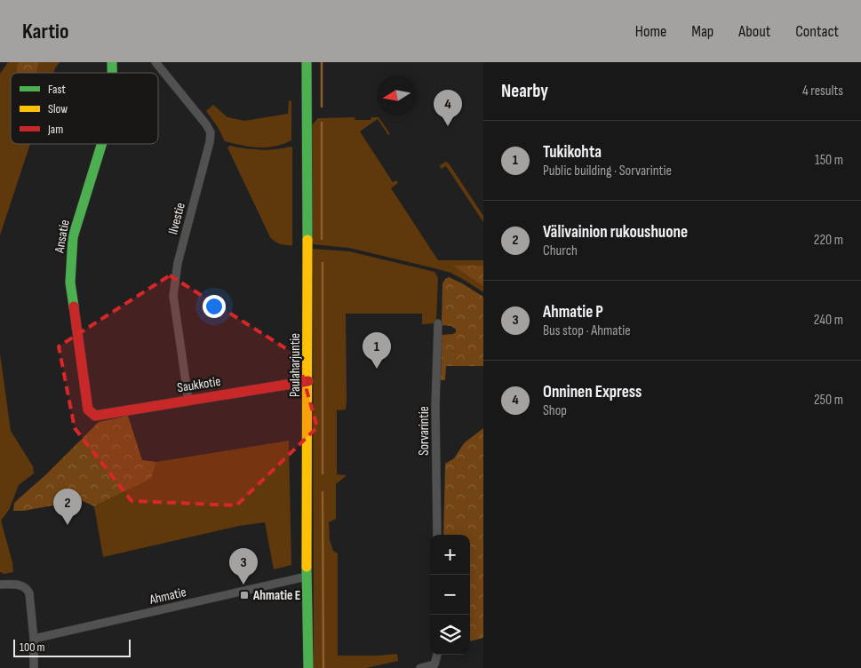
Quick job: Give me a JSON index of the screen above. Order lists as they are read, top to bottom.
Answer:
{
  "streets": {
    "street": [
      "Ilvestie",
      "Ansatie",
      "Paulaharjuntie",
      "Saukkotie",
      "Sorvarintie",
      "Ahmatie"
    ]
  },
  "crossings": [
    ["Ilvestie", "Saukkotie"],
    ["Ansatie", "Saukkotie"],
    ["Paulaharjuntie", "Saukkotie"],
    ["Paulaharjuntie", "Ahmatie"]
  ],
  "places": {
    "transit": ["Ahmatie E"]
  },
  "legend": ["Fast", "Slow", "Jam"],
  "scale_bar": "100 m",
  "north": "left",
  "page": {
    "header": "Kartio",
    "nav": [
      "Home",
      "Map",
      "About",
      "Contact"
    ],
    "heading": ["Nearby", "4 results"],
    "pins": [
      "4",
      "1",
      "2",
      "3"
    ],
    "list": [
      {
        "mark": "1",
        "name": "Tukikohta",
        "note": "Public building · Sorvarintie",
        "value": "150 m"
      },
      {
        "mark": "2",
        "name": "Välivainion rukoushuone",
        "note": "Church",
        "value": "220 m"
      },
      {
        "mark": "3",
        "name": "Ahmatie P",
        "note": "Bus stop · Ahmatie",
        "value": "240 m"
      },
      {
        "mark": "4",
        "name": "Onninen Express",
        "note": "Shop",
        "value": "250 m"
      }
    ],
    "map_buttons": ["+", "−"],
    "scale": "100 m"
  }
}
